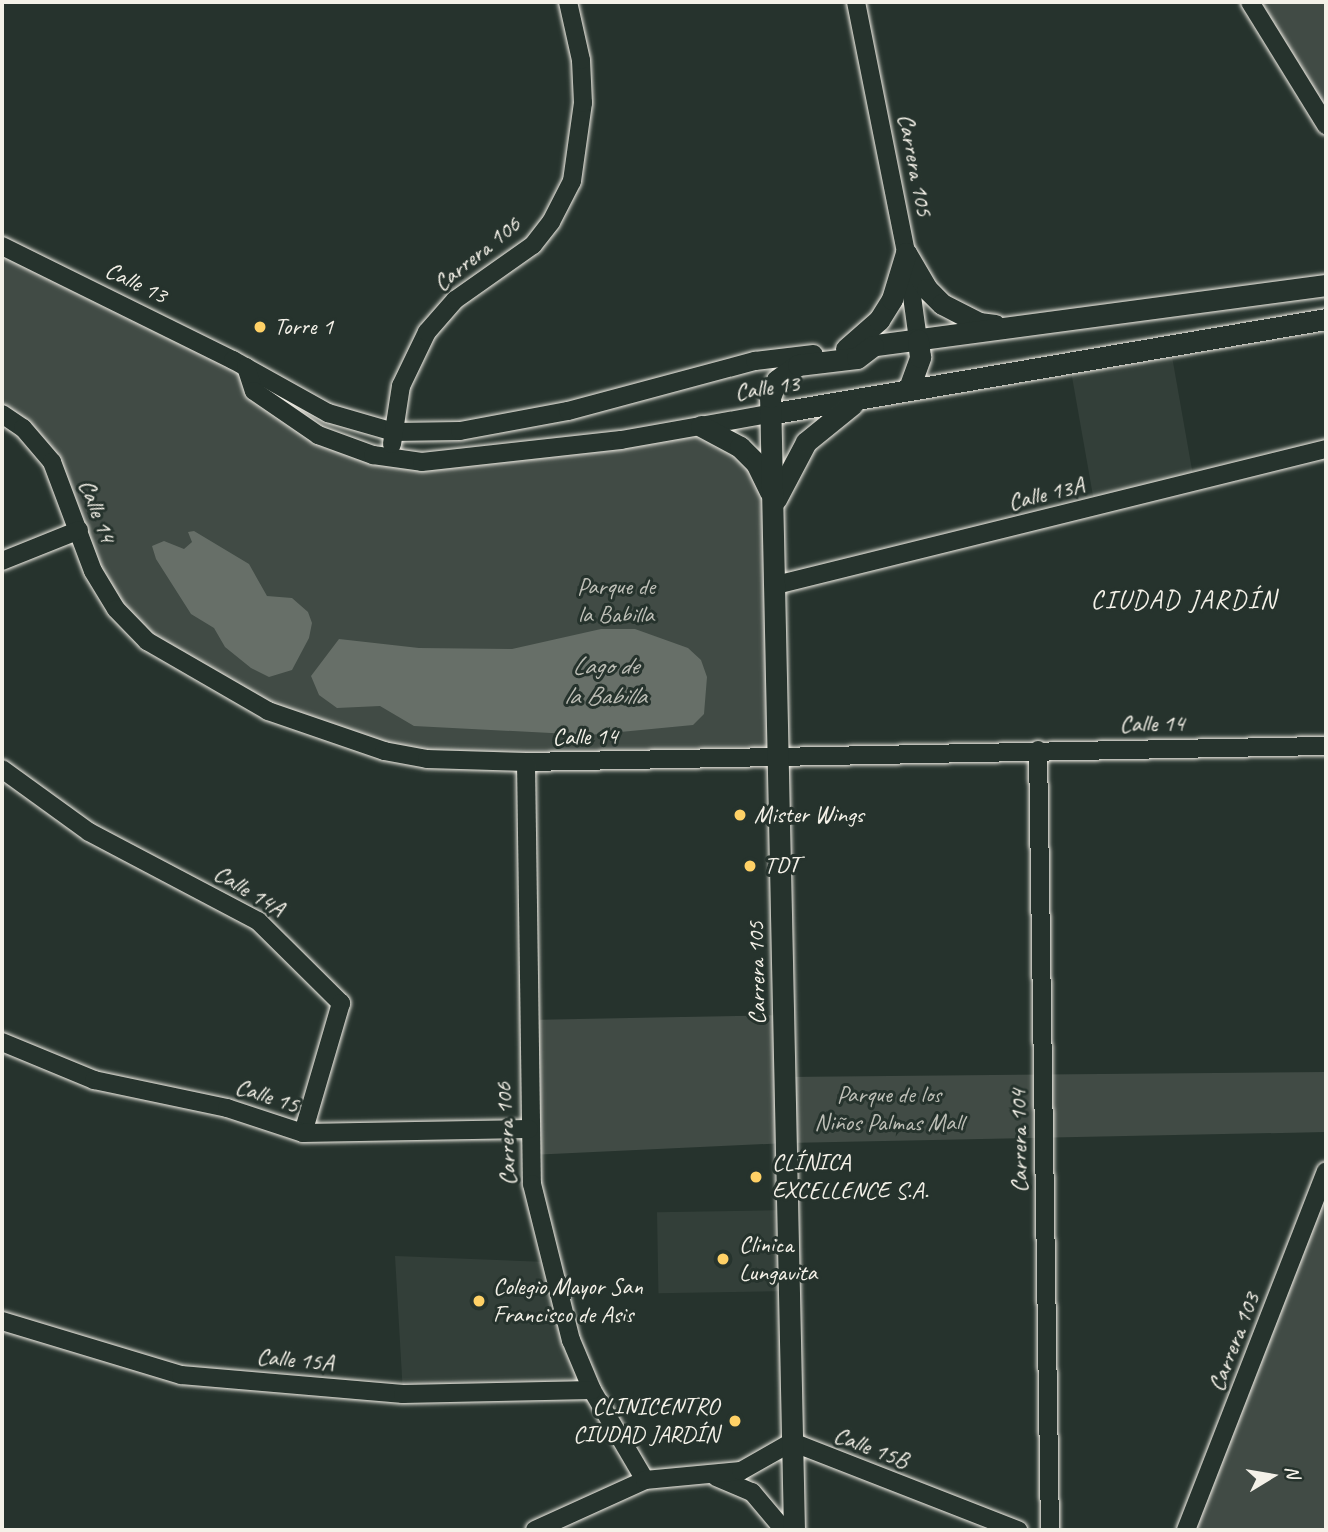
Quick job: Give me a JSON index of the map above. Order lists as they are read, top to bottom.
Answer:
{
  "streets": {
    "main road": ["Carrera 105", "Calle 13"],
    "street": [
      "Carrera 106",
      "Calle 13A",
      "Calle 14",
      "Calle 14A",
      "Calle 15",
      "Carrera 104",
      "Carrera 103",
      "Calle 15A",
      "Calle 15B"
    ]
  },
  "crossings": [
    ["Carrera 105", "Calle 13"],
    ["Carrera 105", "Calle 13A"],
    ["Carrera 105", "Calle 14"],
    ["Carrera 105", "Calle 15B"],
    ["Carrera 106", "Calle 13"],
    ["Carrera 106", "Calle 14"],
    ["Carrera 106", "Calle 15"],
    ["Carrera 106", "Calle 15A"],
    ["Calle 14", "Carrera 104"],
    ["Calle 14A", "Calle 15"]
  ],
  "districts": ["CIUDAD JARDÍN"],
  "water": ["Lago de la Babilla"],
  "parks": ["Parque de la Babilla", "Parque de los Niños Palmas Mall"],
  "places": [
    "Torre 1",
    "Mister Wings",
    "TDT",
    "CLÍNICA EXCELLENCE S.A.",
    "Clinica Lungavita",
    "Colegio Mayor San Francisco de Asis",
    "CLINICENTRO CIUDAD JARDÍN"
  ],
  "north": "right"
}
